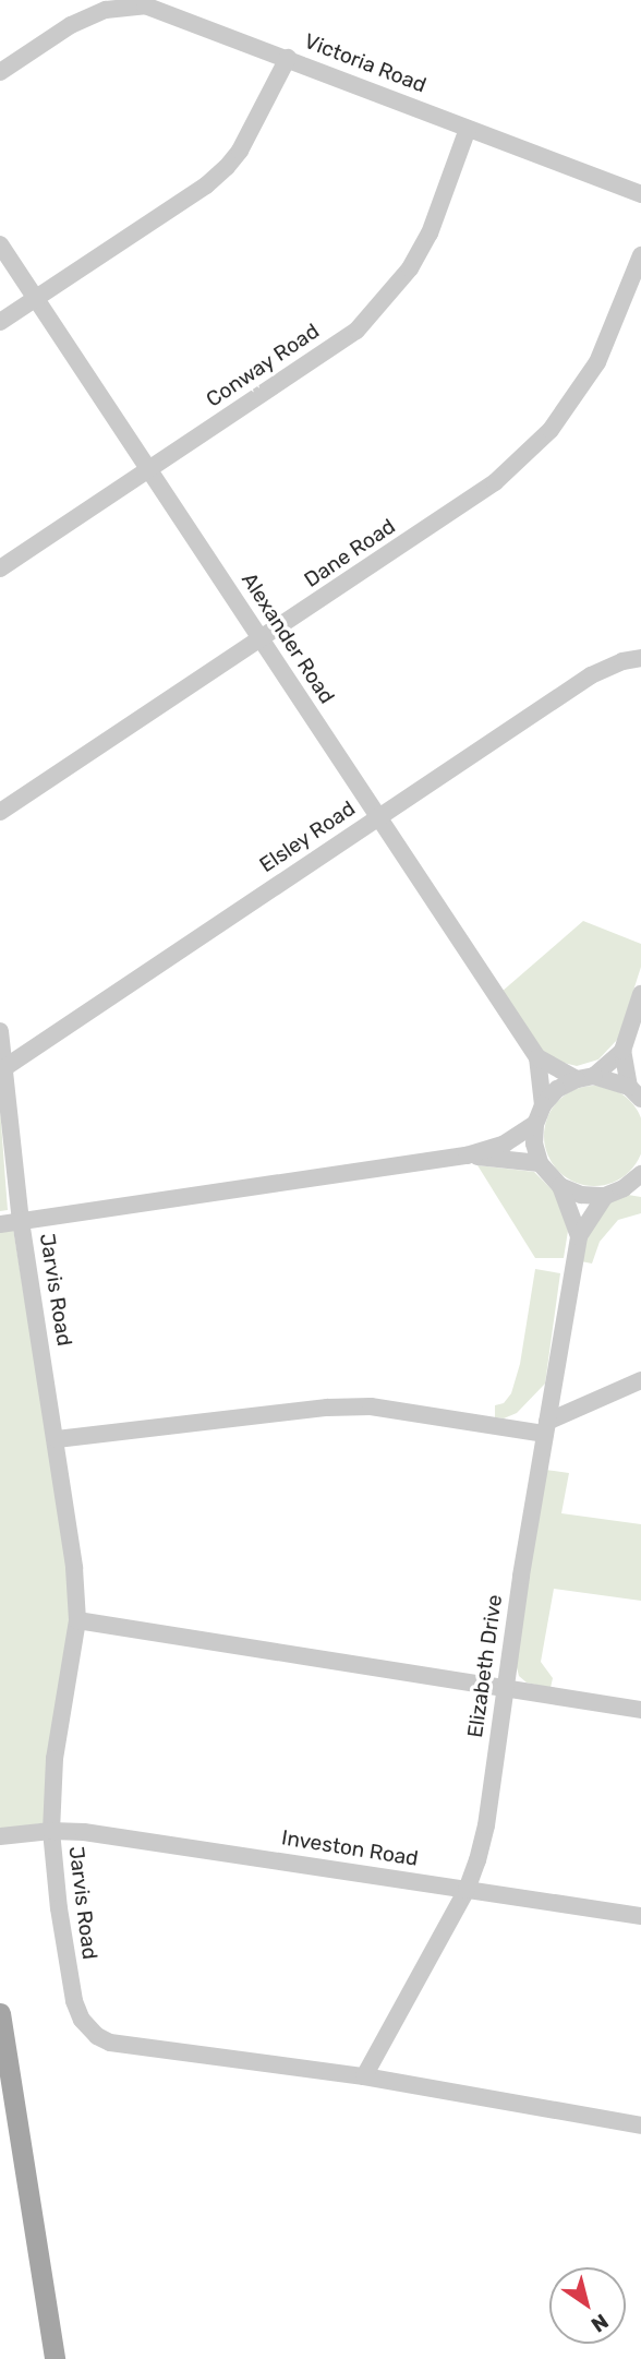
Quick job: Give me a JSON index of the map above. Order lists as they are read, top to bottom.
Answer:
{
  "streets": {
    "street": [
      "Victoria Road",
      "Conway Road",
      "Dane Road",
      "Alexander Road",
      "Elsley Road",
      "Jarvis Road",
      "Elizabeth Drive",
      "Investon Road"
    ]
  },
  "crossings": [
    ["Victoria Road", "Conway Road"],
    ["Conway Road", "Alexander Road"],
    ["Dane Road", "Alexander Road"],
    ["Alexander Road", "Elsley Road"],
    ["Elsley Road", "Jarvis Road"],
    ["Jarvis Road", "Elizabeth Drive"],
    ["Jarvis Road", "Investon Road"],
    ["Elizabeth Drive", "Investon Road"]
  ],
  "north": "bottom right"
}
